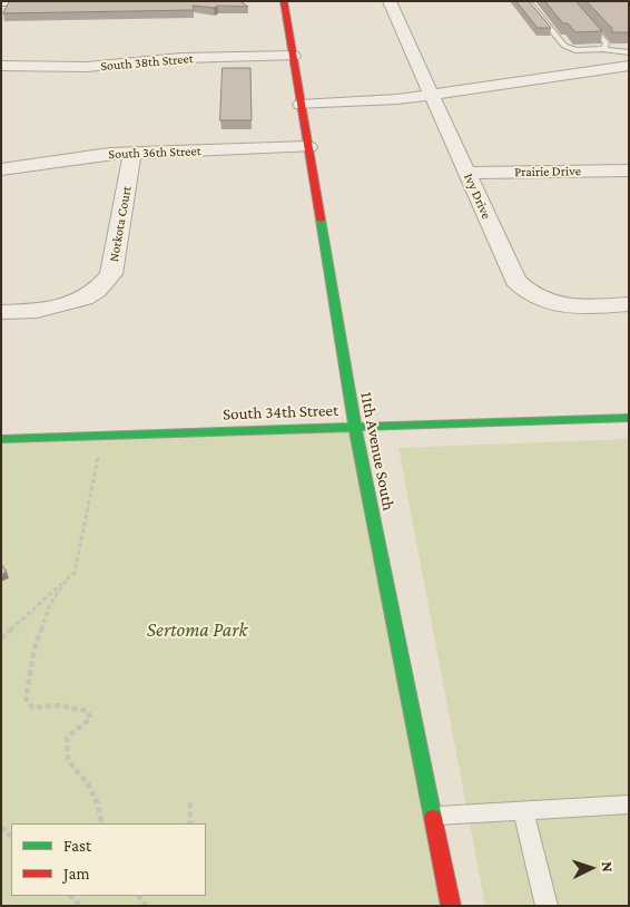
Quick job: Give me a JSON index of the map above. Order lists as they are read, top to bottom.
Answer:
{
  "streets": {
    "street": [
      "South 38th Street",
      "South 36th Street",
      "Prairie Drive",
      "Ivy Drive",
      "Norkota Court",
      "South 34th Street",
      "11th Avenue South"
    ]
  },
  "crossings": [
    ["South 38th Street", "11th Avenue South"],
    ["South 36th Street", "Norkota Court"],
    ["South 36th Street", "11th Avenue South"],
    ["Prairie Drive", "Ivy Drive"],
    ["South 34th Street", "11th Avenue South"]
  ],
  "parks": ["Sertoma Park"],
  "legend": ["Fast", "Jam"],
  "north": "right"
}
